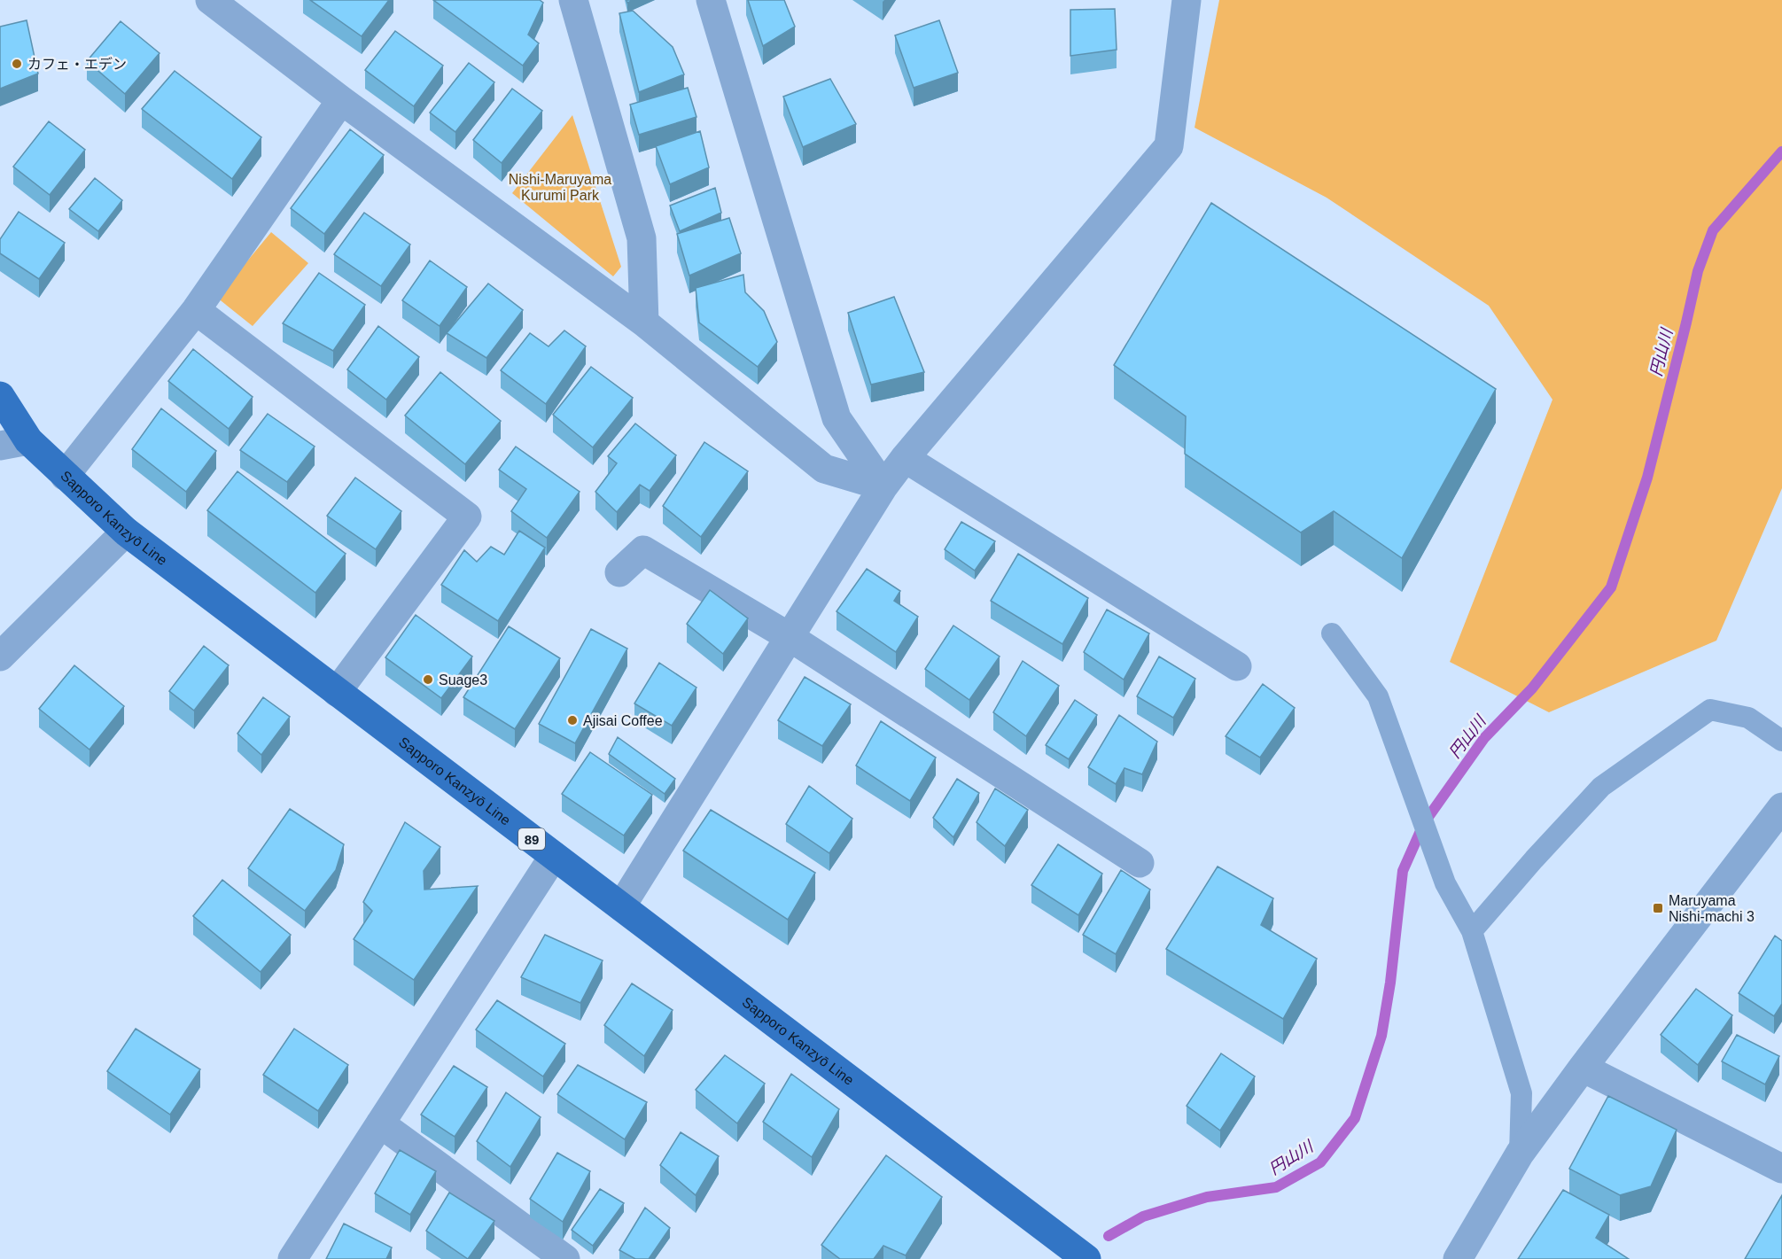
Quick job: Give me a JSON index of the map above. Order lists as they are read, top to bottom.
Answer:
{
  "streets": {
    "main road": ["Sapporo Kanzyō Line", "89"]
  },
  "water": ["円山川"],
  "parks": ["Nishi-Maruyama Kurumi Park"],
  "places": {
    "other": ["カフェ・エデン", "Suage3", "Ajisai Coffee"],
    "transit": ["Maruyama Nishi-machi 3"]
  }
}
